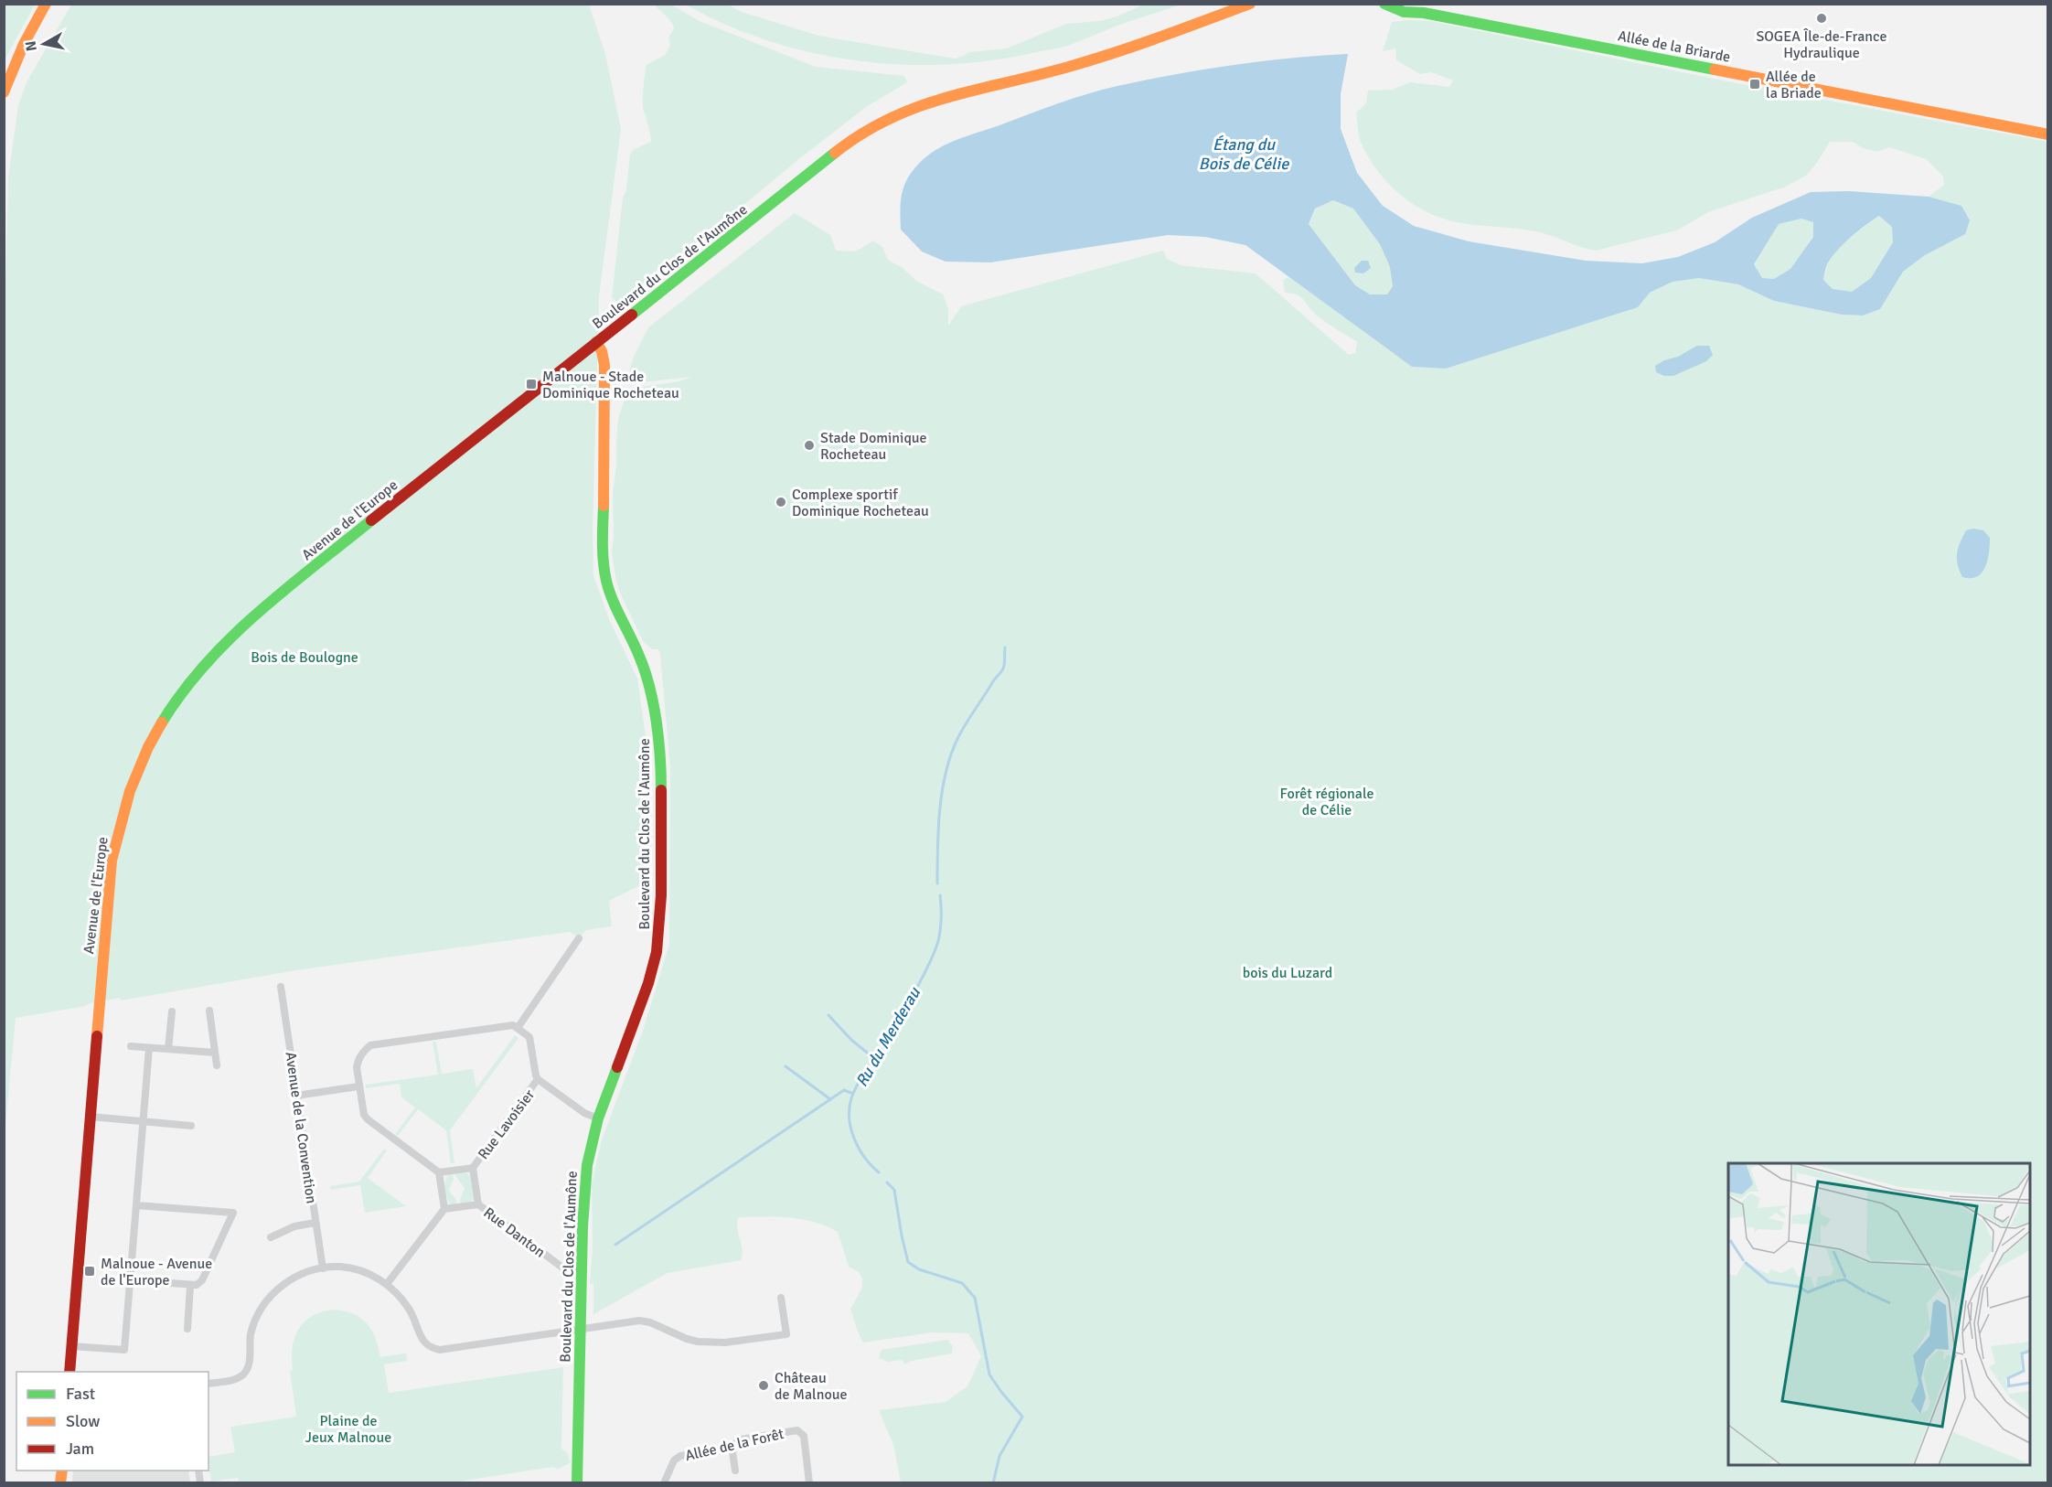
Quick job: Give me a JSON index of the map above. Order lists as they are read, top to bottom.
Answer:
{
  "streets": {
    "main road": ["Allée de la Briarde", "Boulevard du Clos de l'Aumône", "Avenue de l'Europe"],
    "street": [
      "Rue Lavoisier",
      "Avenue de la Convention",
      "Rue Danton",
      "Allée de la Forêt"
    ]
  },
  "crossings": [
    ["Boulevard du Clos de l'Aumône", "Avenue de l'Europe"],
    ["Boulevard du Clos de l'Aumône", "Rue Danton"]
  ],
  "water": ["Étang du Bois de Célie", "Ru du Merderau"],
  "parks": [
    "Bois de Boulogne",
    "Forêt régionale de Célie",
    "bois du Luzard",
    "Plaine de Jeux Malnoue"
  ],
  "places": {
    "other": [
      "SOGEA Île-de-France Hydraulique",
      "Stade Dominique Rocheteau",
      "Complexe sportif Dominique Rocheteau",
      "Château de Malnoue"
    ],
    "transit": ["Allée de la Briade", "Malnoue - Stade Dominique Rocheteau", "Malnoue - Avenue de l'Europe"]
  },
  "legend": ["Fast", "Slow", "Jam"],
  "north": "left"
}
